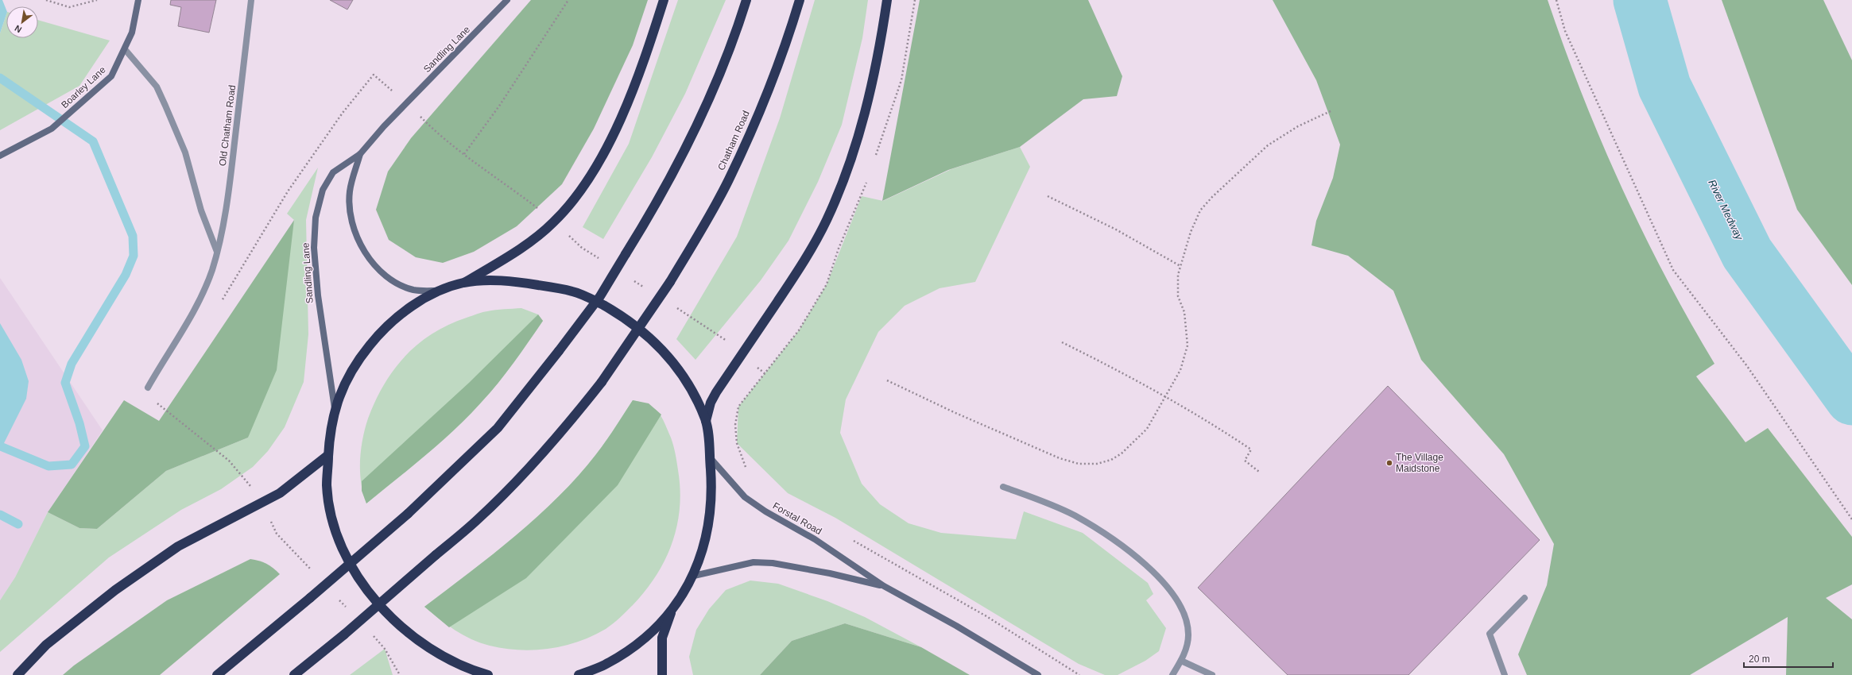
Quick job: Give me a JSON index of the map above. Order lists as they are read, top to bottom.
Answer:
{
  "streets": {
    "highway": ["Chatham Road"],
    "street": [
      "Sandling Lane",
      "Boarley Lane",
      "Old Chatham Road",
      "Forstal Road"
    ]
  },
  "water": ["River Medway"],
  "places": ["The Village Maidstone"],
  "scale_bar": "20 m",
  "north": "bottom left"
}
